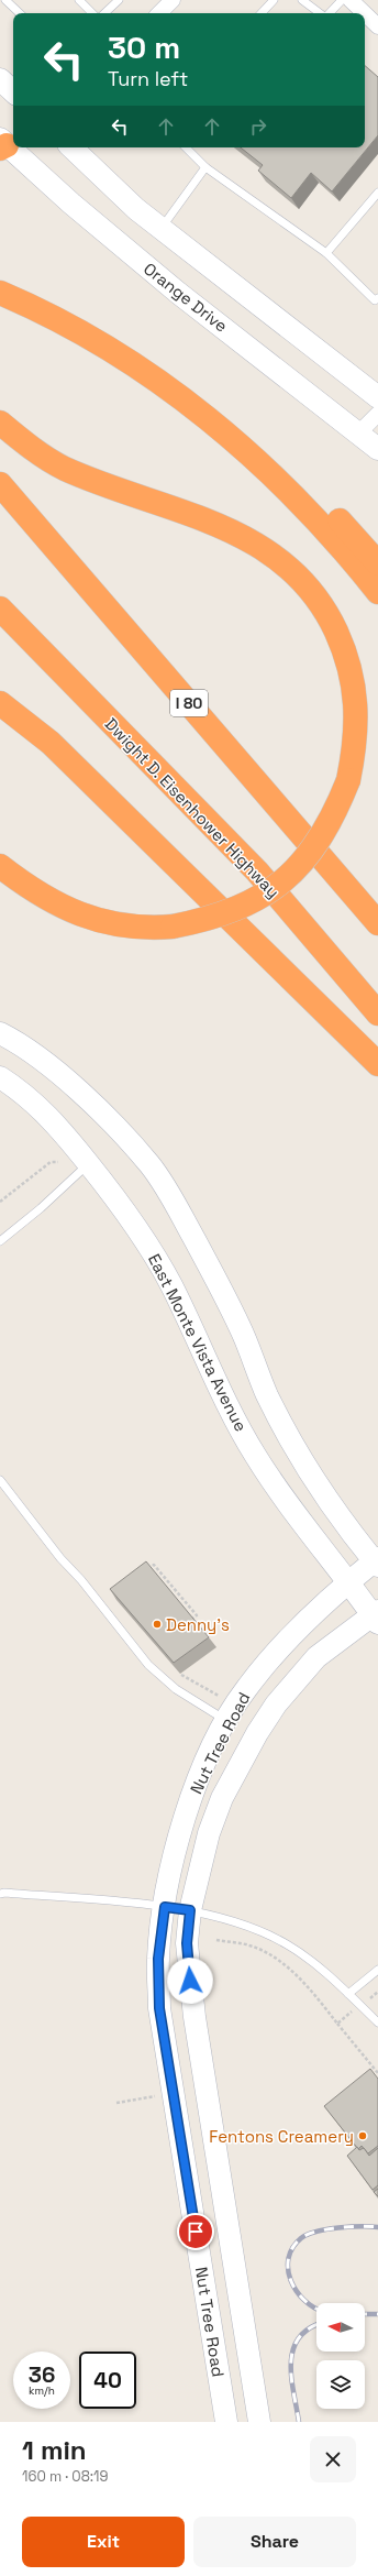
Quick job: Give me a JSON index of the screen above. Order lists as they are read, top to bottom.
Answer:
{
  "streets": {
    "highway": ["I 80", "Dwight D. Eisenhower Highway"],
    "street": ["Orange Drive", "East Monte Vista Avenue", "Nut Tree Road"]
  },
  "crossings": [
    ["East Monte Vista Avenue", "Nut Tree Road"]
  ],
  "places": ["Denny's", "Fentons Creamery"],
  "north": "left",
  "page": {
    "turn": ["30 m", "Turn left"],
    "speed": "36 km/h",
    "limit": "40",
    "heading": ["1 min", "160 m · 08:19"],
    "buttons": ["Exit", "Share"]
  }
}
